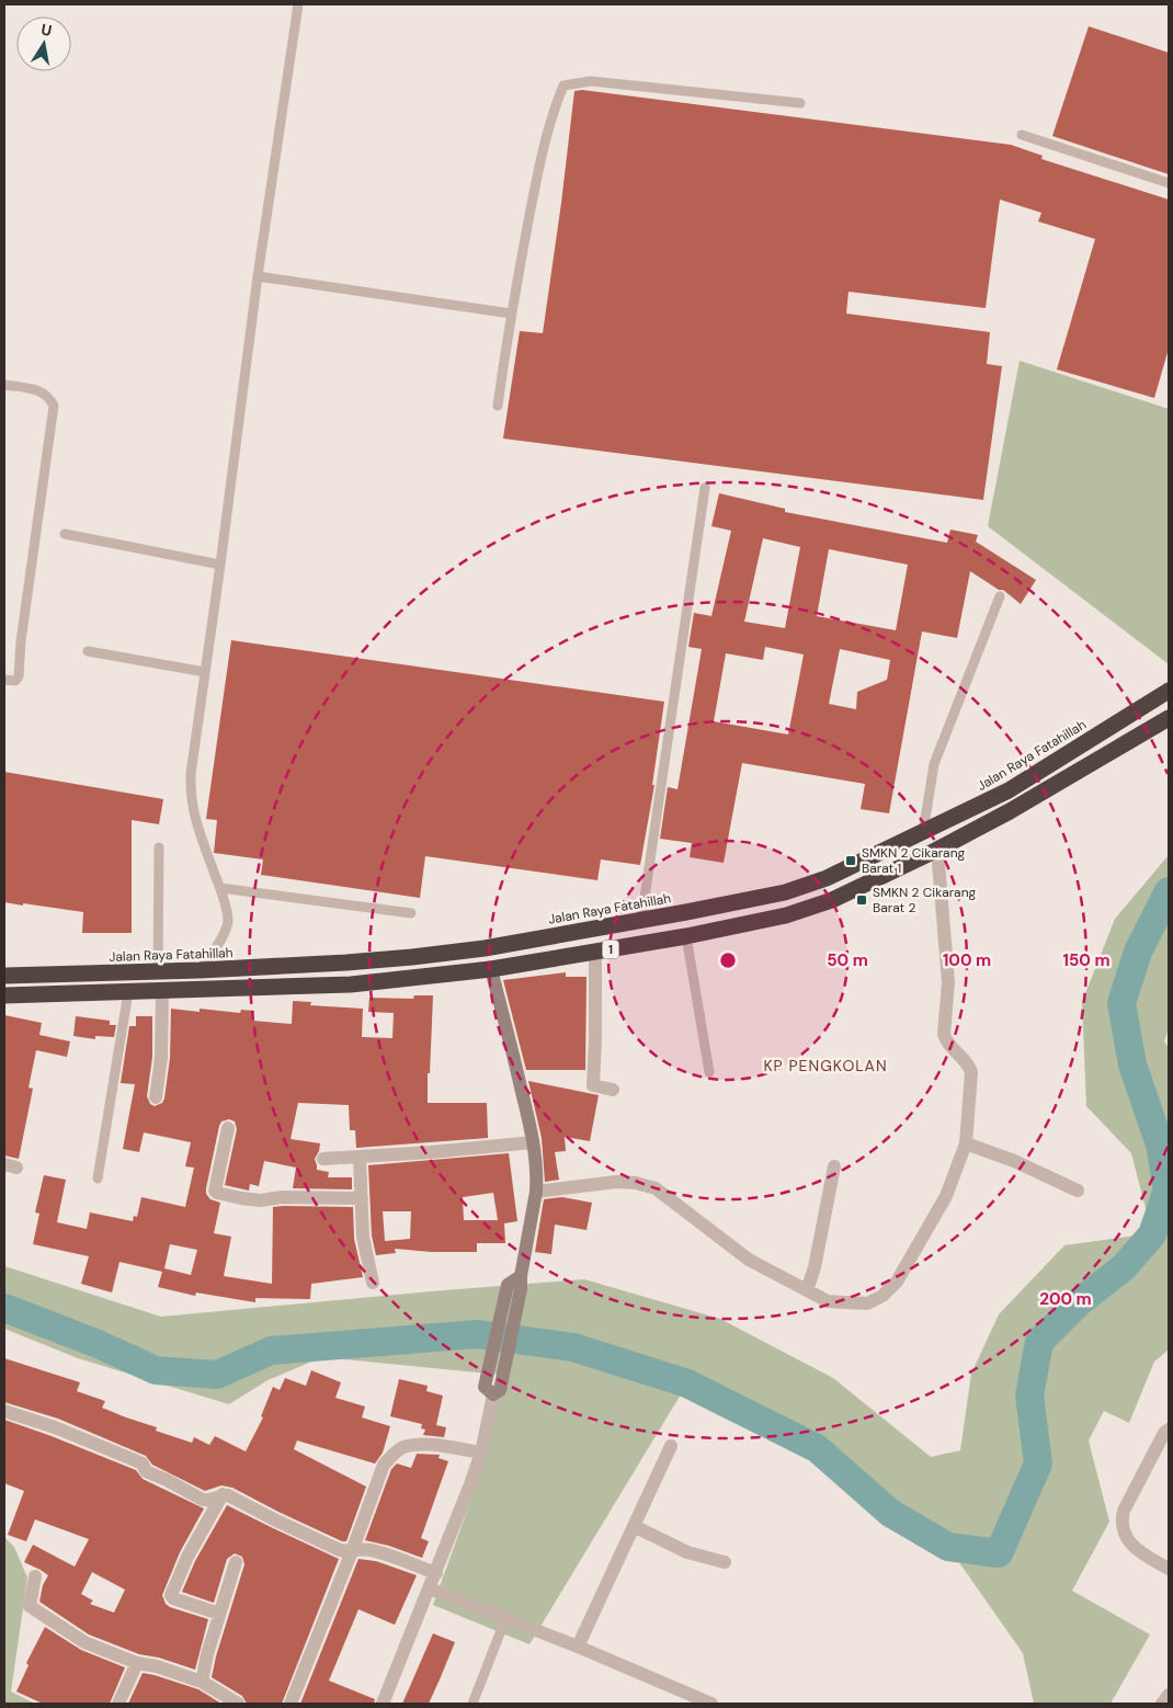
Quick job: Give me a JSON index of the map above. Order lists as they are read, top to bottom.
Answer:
{
  "streets": {
    "highway": ["Jalan Raya Fatahillah", "1"]
  },
  "districts": ["KP PENGKOLAN"],
  "places": {
    "transit": ["SMKN 2 Cikarang Barat 1", "SMKN 2 Cikarang Barat 2"]
  },
  "north": "top",
  "rings": [
    "50 m",
    "100 m",
    "150 m",
    "200 m"
  ]
}
